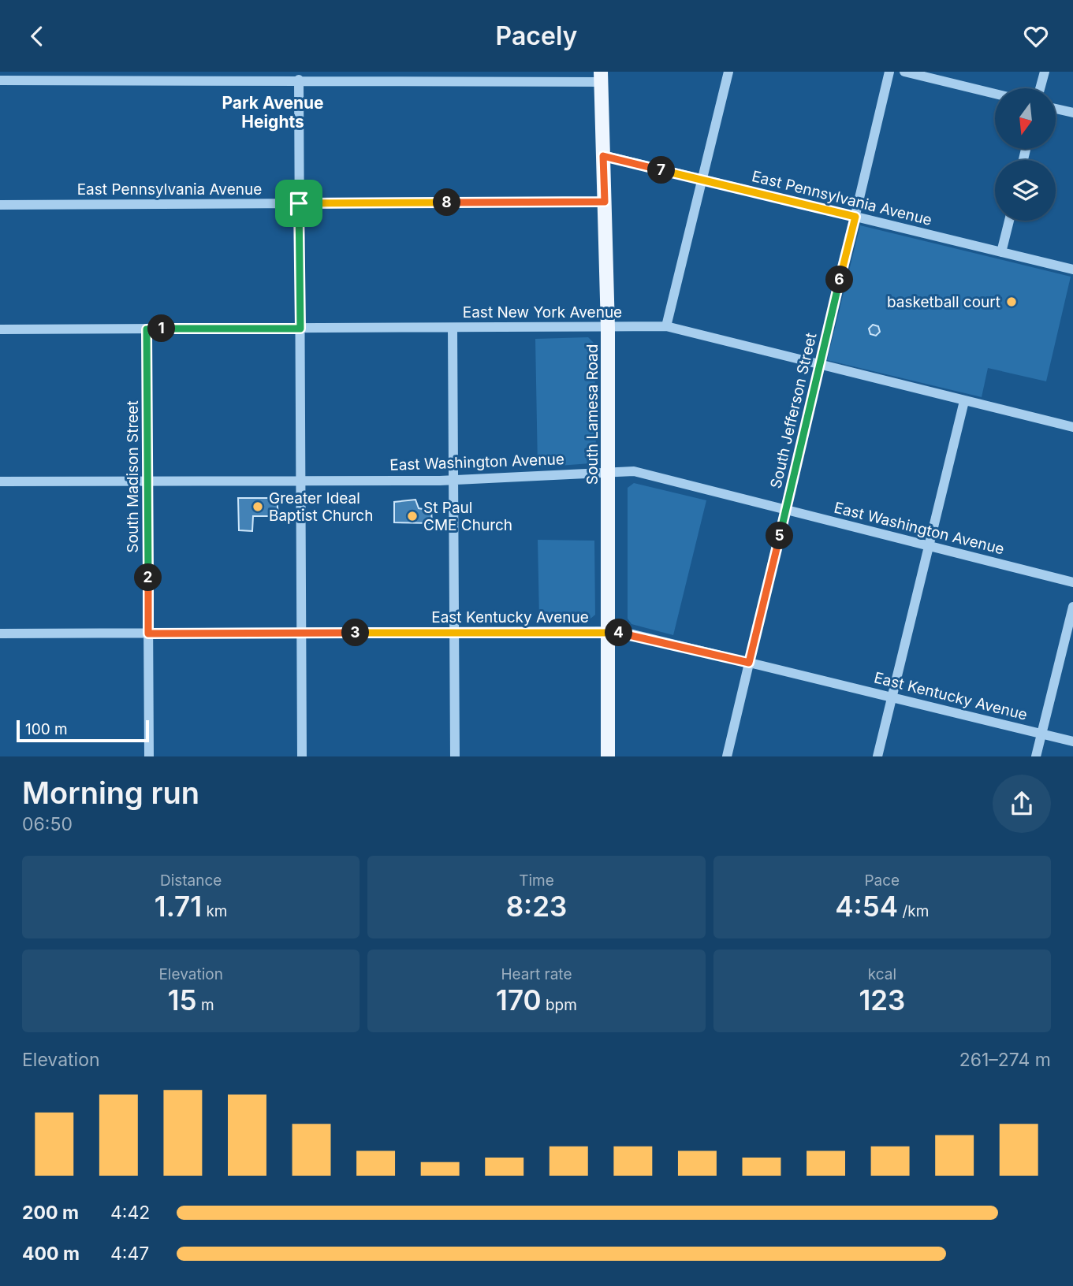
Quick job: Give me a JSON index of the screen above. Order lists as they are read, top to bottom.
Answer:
{
  "streets": {
    "main road": ["South Lamesa Road"],
    "street": [
      "East Pennsylvania Avenue",
      "East New York Avenue",
      "South Jefferson Street",
      "East Washington Avenue",
      "South Madison Street",
      "East Kentucky Avenue"
    ]
  },
  "crossings": [
    ["East Pennsylvania Avenue", "South Jefferson Street"],
    ["East Pennsylvania Avenue", "South Lamesa Road"],
    ["East New York Avenue", "South Jefferson Street"],
    ["East New York Avenue", "South Lamesa Road"],
    ["East New York Avenue", "South Madison Street"],
    ["South Jefferson Street", "East Washington Avenue"],
    ["South Jefferson Street", "East Kentucky Avenue"],
    ["South Lamesa Road", "East Washington Avenue"],
    ["South Lamesa Road", "East Kentucky Avenue"],
    ["East Washington Avenue", "South Madison Street"],
    ["South Madison Street", "East Kentucky Avenue"]
  ],
  "districts": ["Park Avenue Heights"],
  "places": ["basketball court", "Greater Ideal Baptist Church", "St Paul CME Church"],
  "scale_bar": "100 m",
  "north": "bottom",
  "page": {
    "header": "Pacely",
    "pins": [
      "7",
      "8",
      "6",
      "1",
      "5",
      "2",
      "3",
      "4"
    ],
    "scale": "100 m",
    "heading": ["Morning run", "06:50"],
    "stats": [
      ["Distance", "1.71 km"],
      ["Time", "8:23"],
      ["Pace", "4:54 /km"],
      ["Elevation", "15 m"],
      ["Heart rate", "170 bpm"],
      ["kcal", "123"]
    ],
    "chart": ["Elevation", "261–274 m"],
    "list": [
      {
        "name": "200 m",
        "note": "4:42"
      },
      {
        "name": "400 m",
        "note": "4:47"
      }
    ]
  }
}
